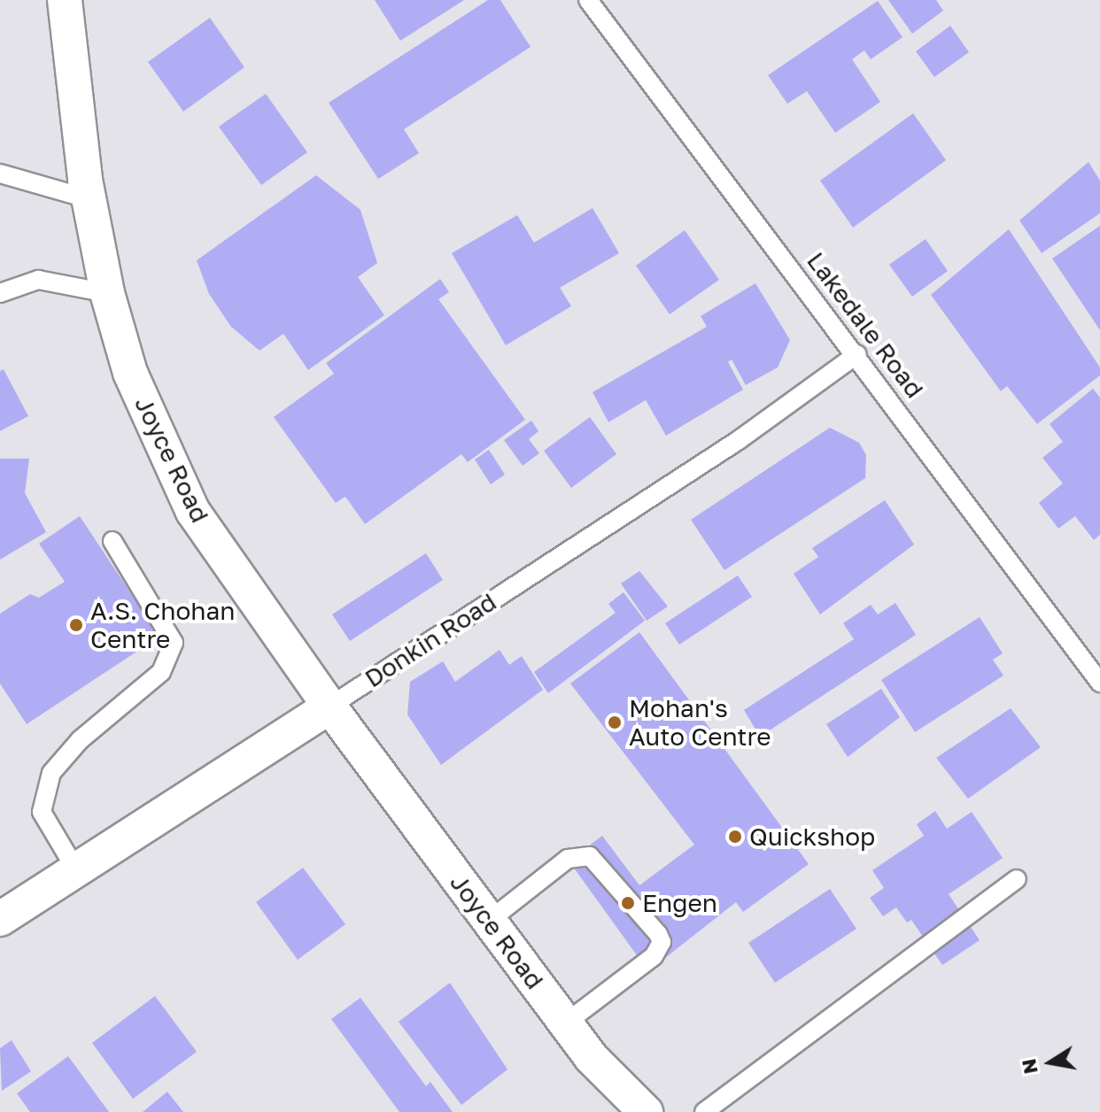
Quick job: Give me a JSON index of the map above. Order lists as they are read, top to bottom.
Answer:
{
  "streets": {
    "street": ["Joyce Road", "Donkin Road"],
    "lane": ["Lakedale Road"]
  },
  "crossings": [
    ["Lakedale Road", "Donkin Road"],
    ["Joyce Road", "Donkin Road"]
  ],
  "places": [
    "A.S. Chohan Centre",
    "Mohan's Auto Centre",
    "Quickshop",
    "Engen"
  ],
  "north": "left"
}
